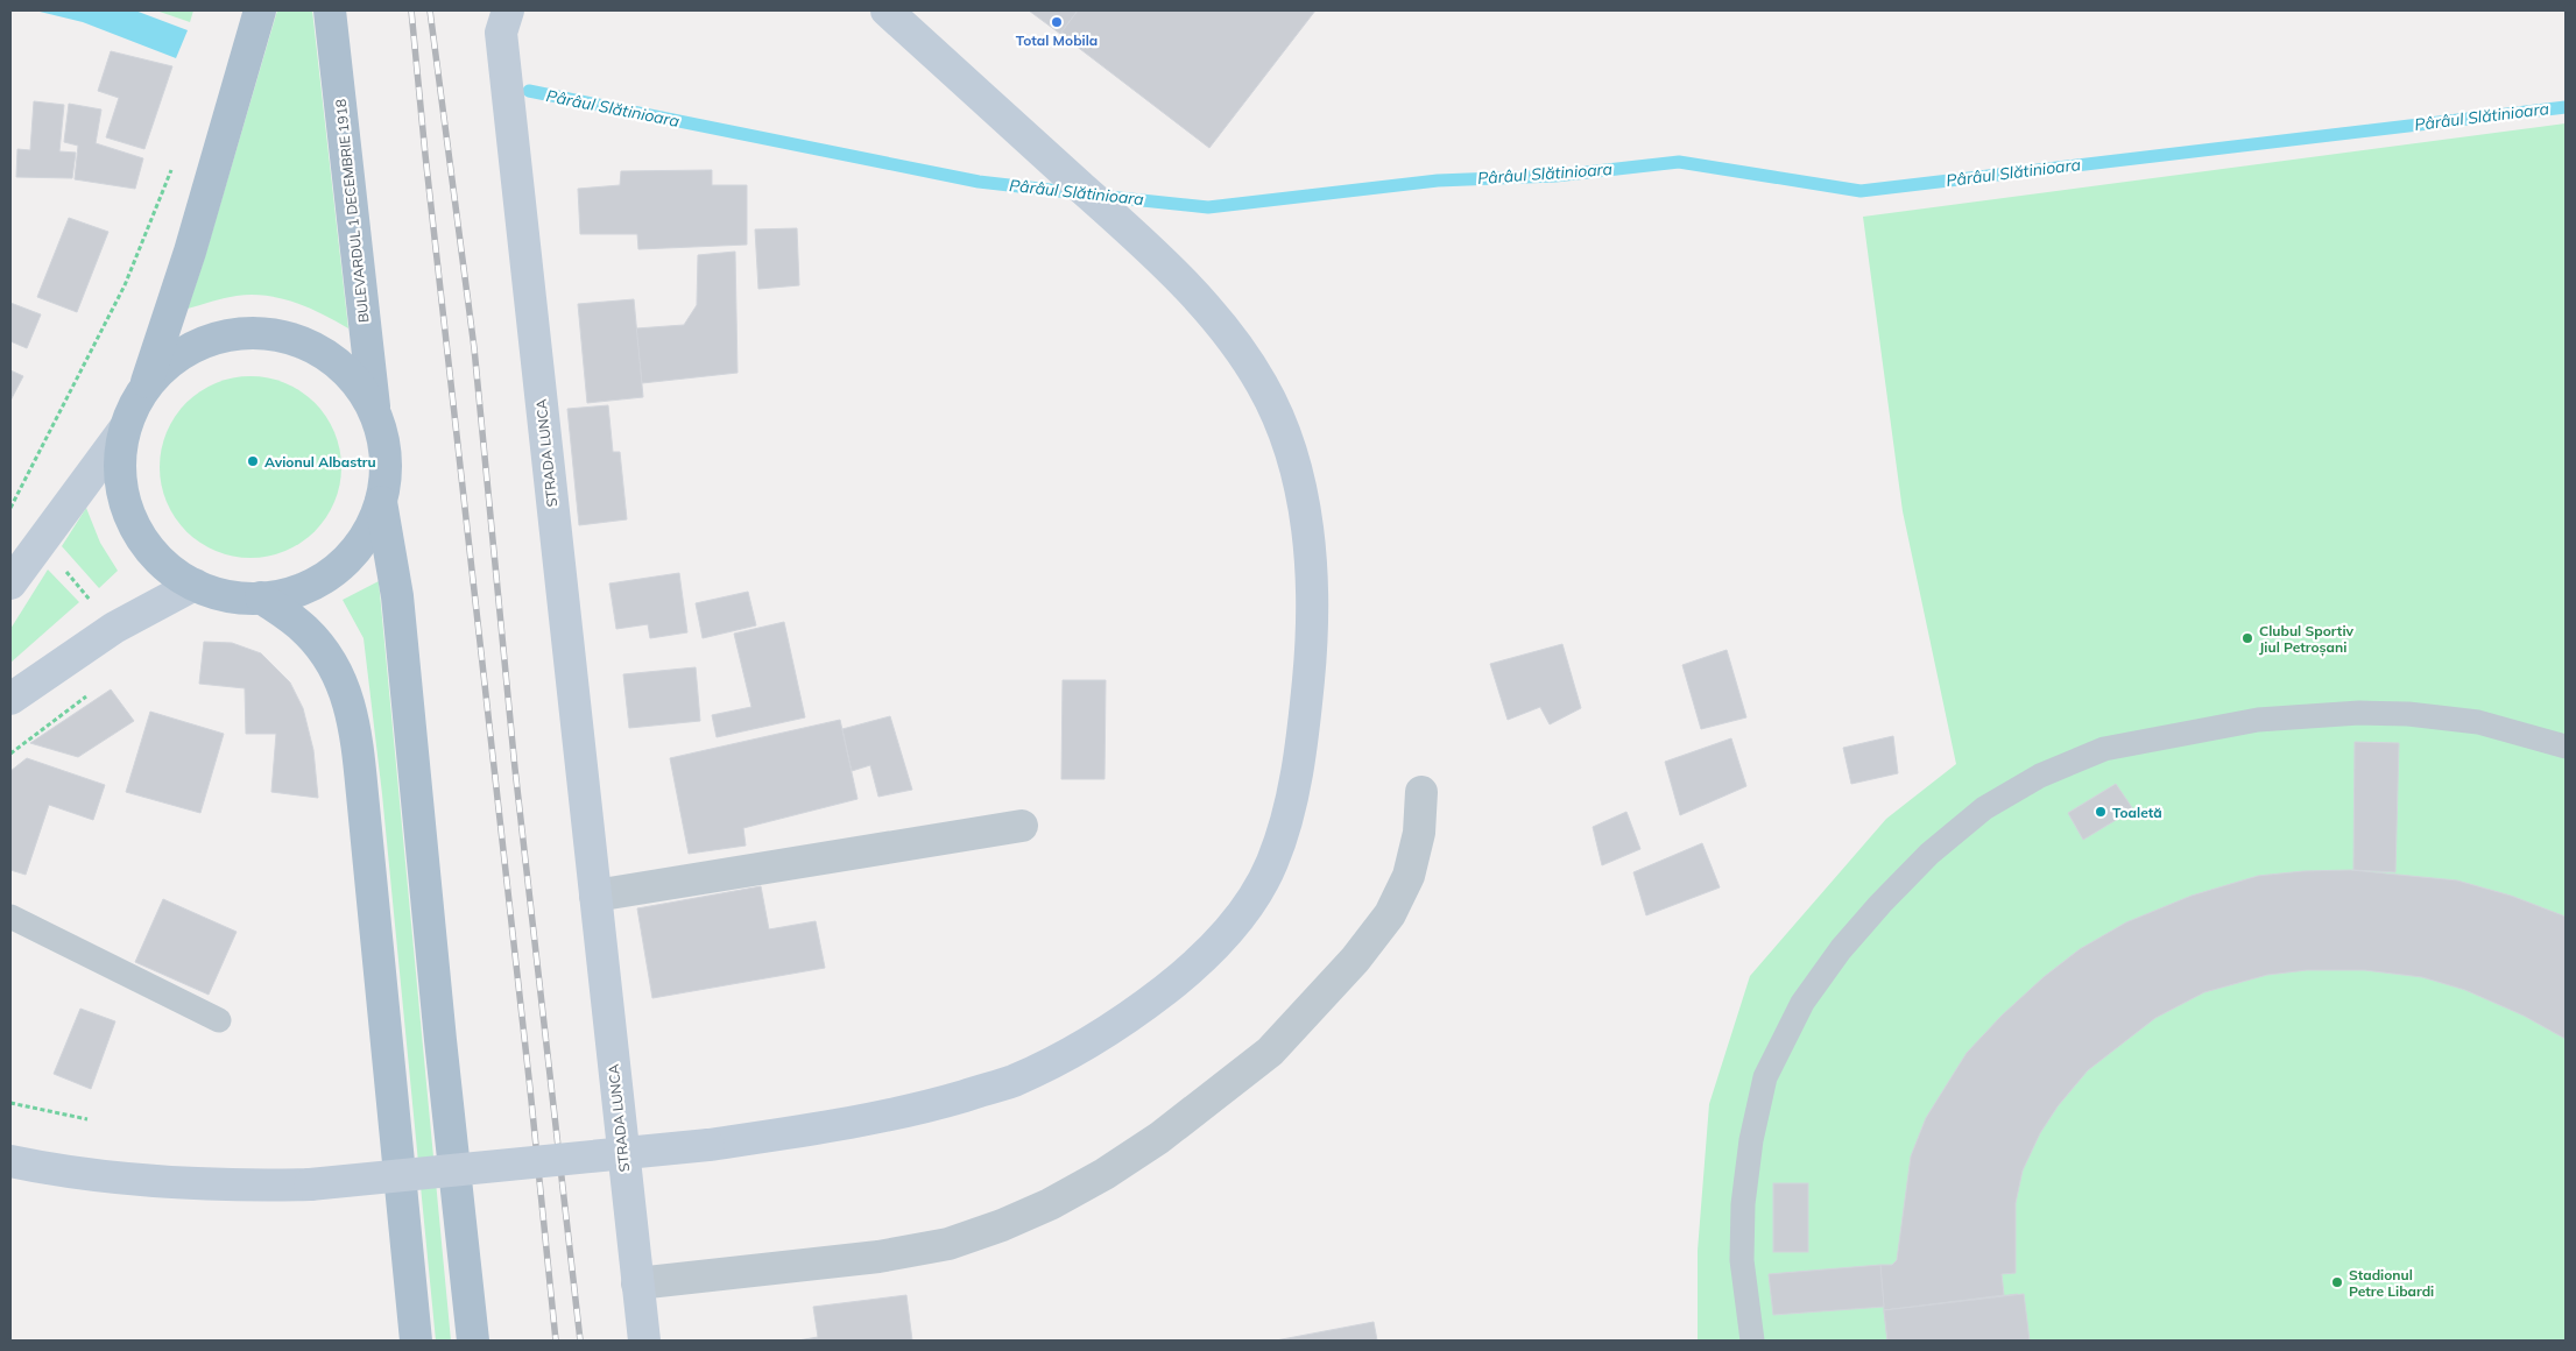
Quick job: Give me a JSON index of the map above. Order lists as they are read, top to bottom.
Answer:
{
  "streets": {
    "main road": ["BULEVARDUL 1 DECEMBRIE 1918", "STRADA LUNCA"]
  },
  "water": ["Pârâul Slătinioara"],
  "places": [
    "Total Mobila",
    "Avionul Albastru",
    "Clubul Sportiv Jiul Petroșani",
    "Toaletă",
    "Stadionul Petre Libardi"
  ]
}
